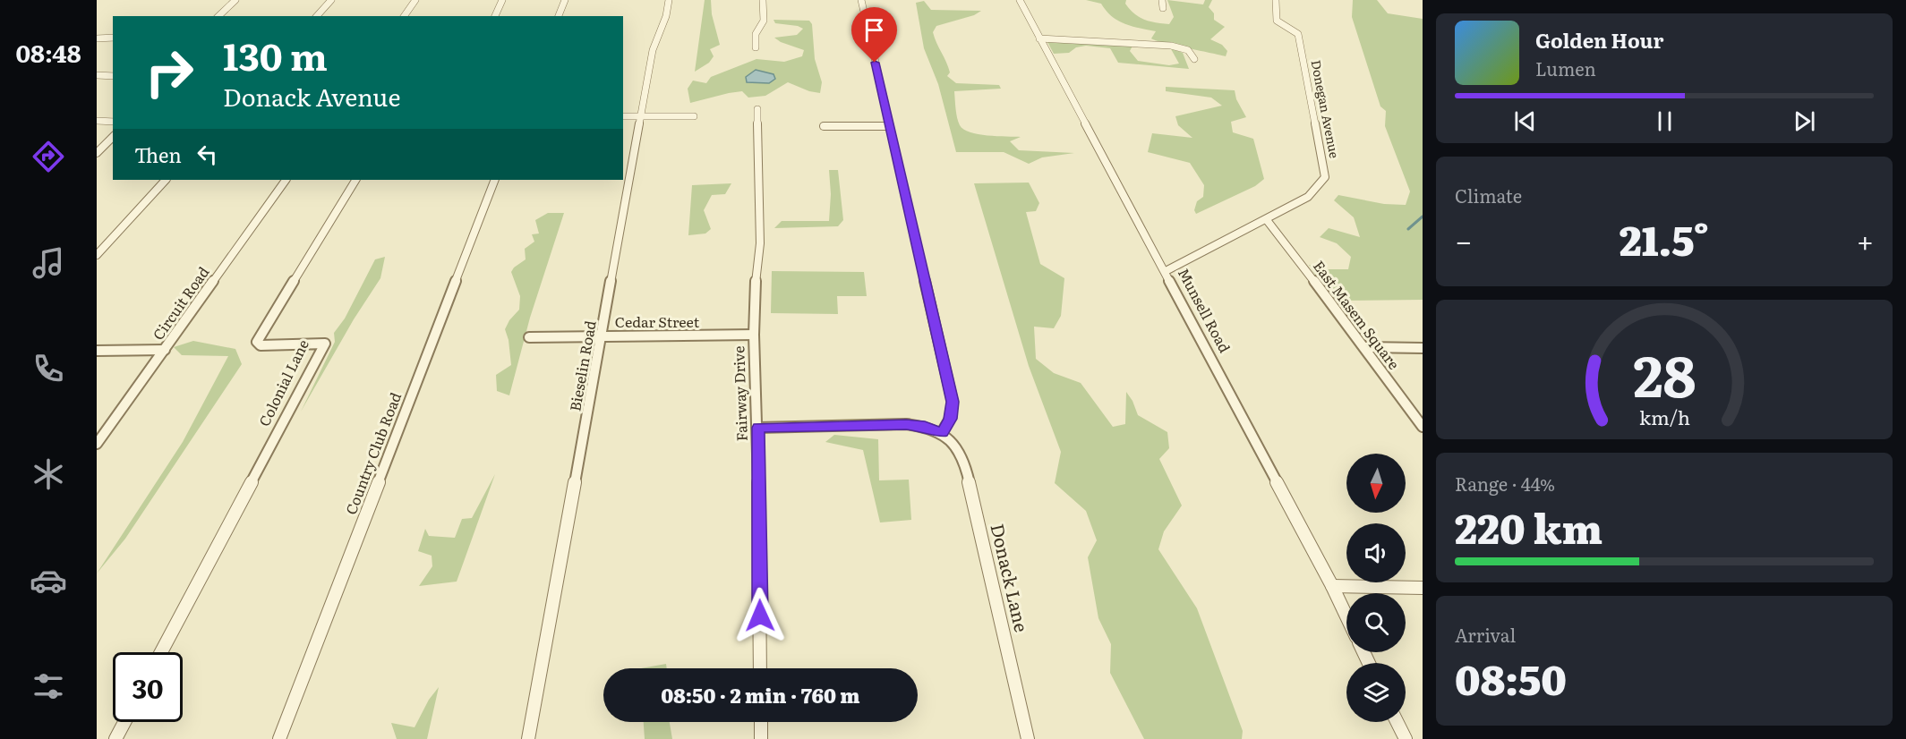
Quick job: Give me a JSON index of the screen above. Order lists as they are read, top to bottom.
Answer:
{
  "streets": {
    "street": [
      "Donegan Avenue",
      "Circuit Road",
      "Munsell Road",
      "East Masem Square",
      "Cedar Street",
      "Bieselin Road",
      "Colonial Lane",
      "Fairway Drive",
      "Country Club Road",
      "Donack Lane"
    ]
  },
  "crossings": [
    ["Donegan Avenue", "Munsell Road"],
    ["Donegan Avenue", "East Masem Square"],
    ["Cedar Street", "Bieselin Road"],
    ["Cedar Street", "Fairway Drive"]
  ],
  "north": "bottom",
  "page": {
    "tabs": "08:48",
    "turn": ["130 m", "Donack Avenue"],
    "song": ["Golden Hour", "Lumen"],
    "then": "Then",
    "tile": [
      "Climate",
      ["Range · 44%", "220 km"],
      ["Arrival", "08:50"]
    ],
    "heat": ["−", "21.5°", "+"],
    "limit": "30",
    "trip": "08:50 · 2 min · 760 m",
    "gauge": ["28", "km/h"]
  }
}
